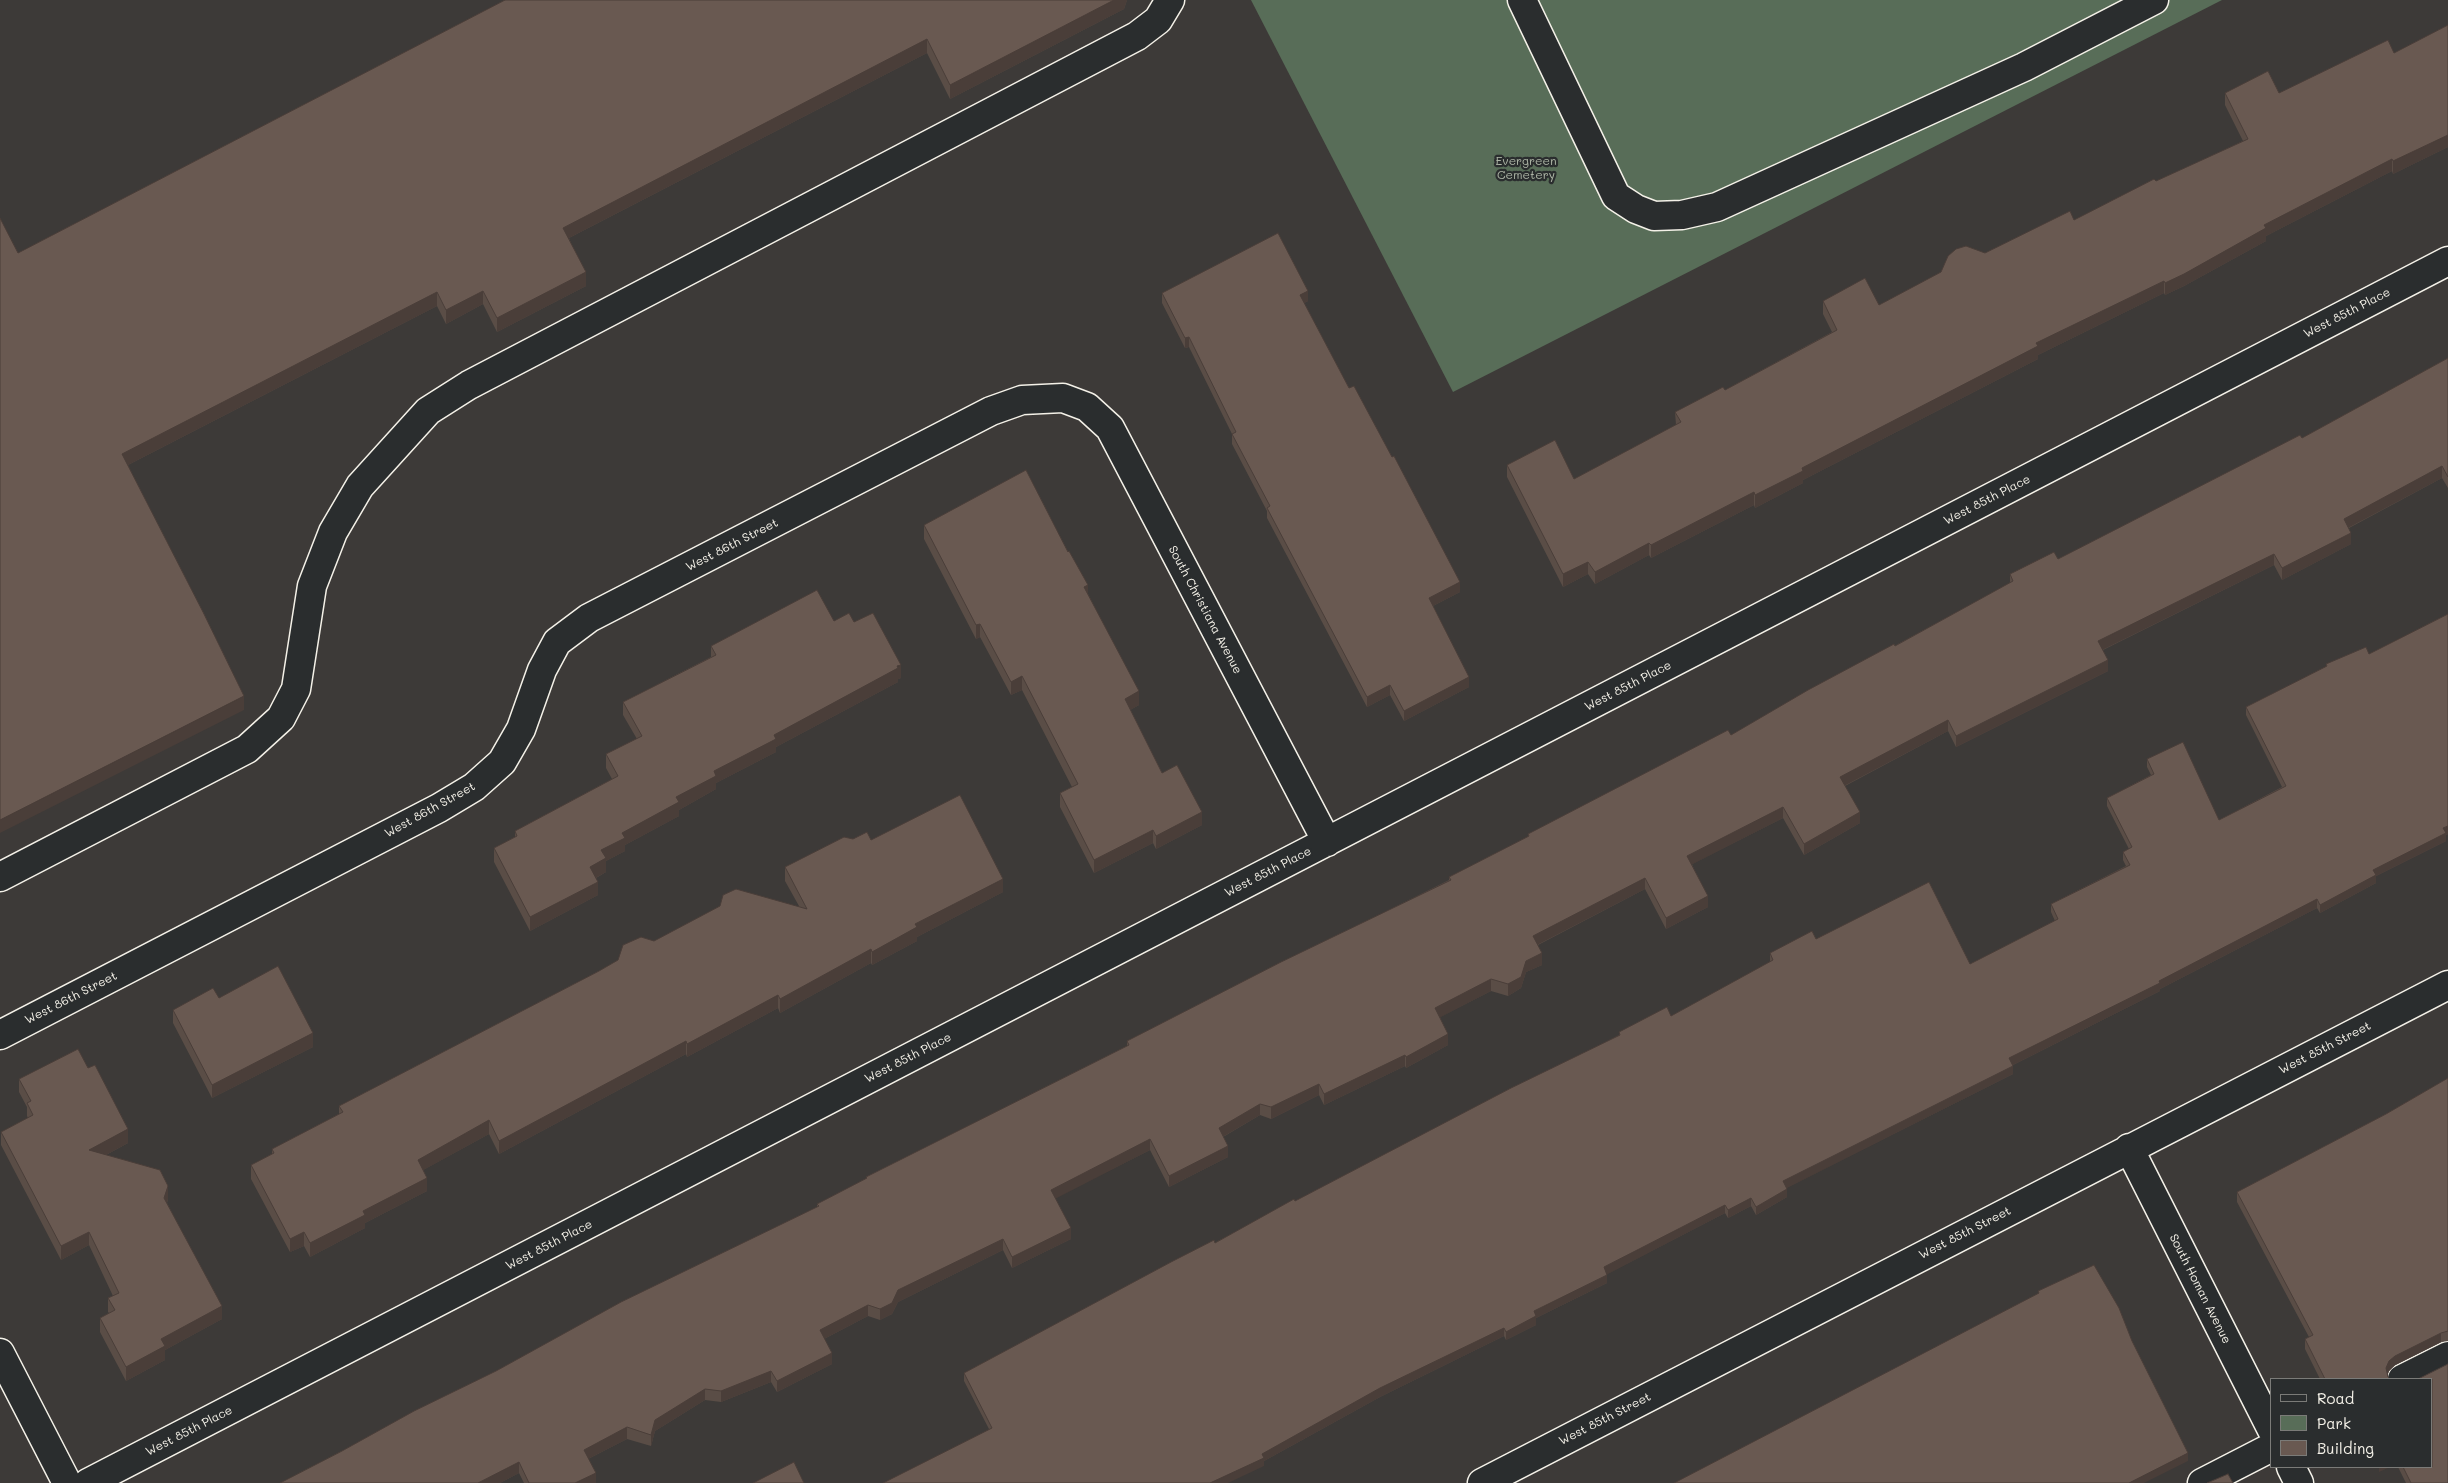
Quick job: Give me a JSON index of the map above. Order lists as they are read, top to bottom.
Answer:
{
  "streets": {
    "street": [
      "West 85th Place",
      "West 86th Street",
      "South Christiana Avenue",
      "West 85th Street",
      "South Homan Avenue"
    ]
  },
  "crossings": [
    ["West 85th Place", "South Christiana Avenue"],
    ["West 86th Street", "South Christiana Avenue"],
    ["West 85th Street", "South Homan Avenue"]
  ],
  "parks": ["Evergreen Cemetery"],
  "legend": ["Road", "Park", "Building"]
}
